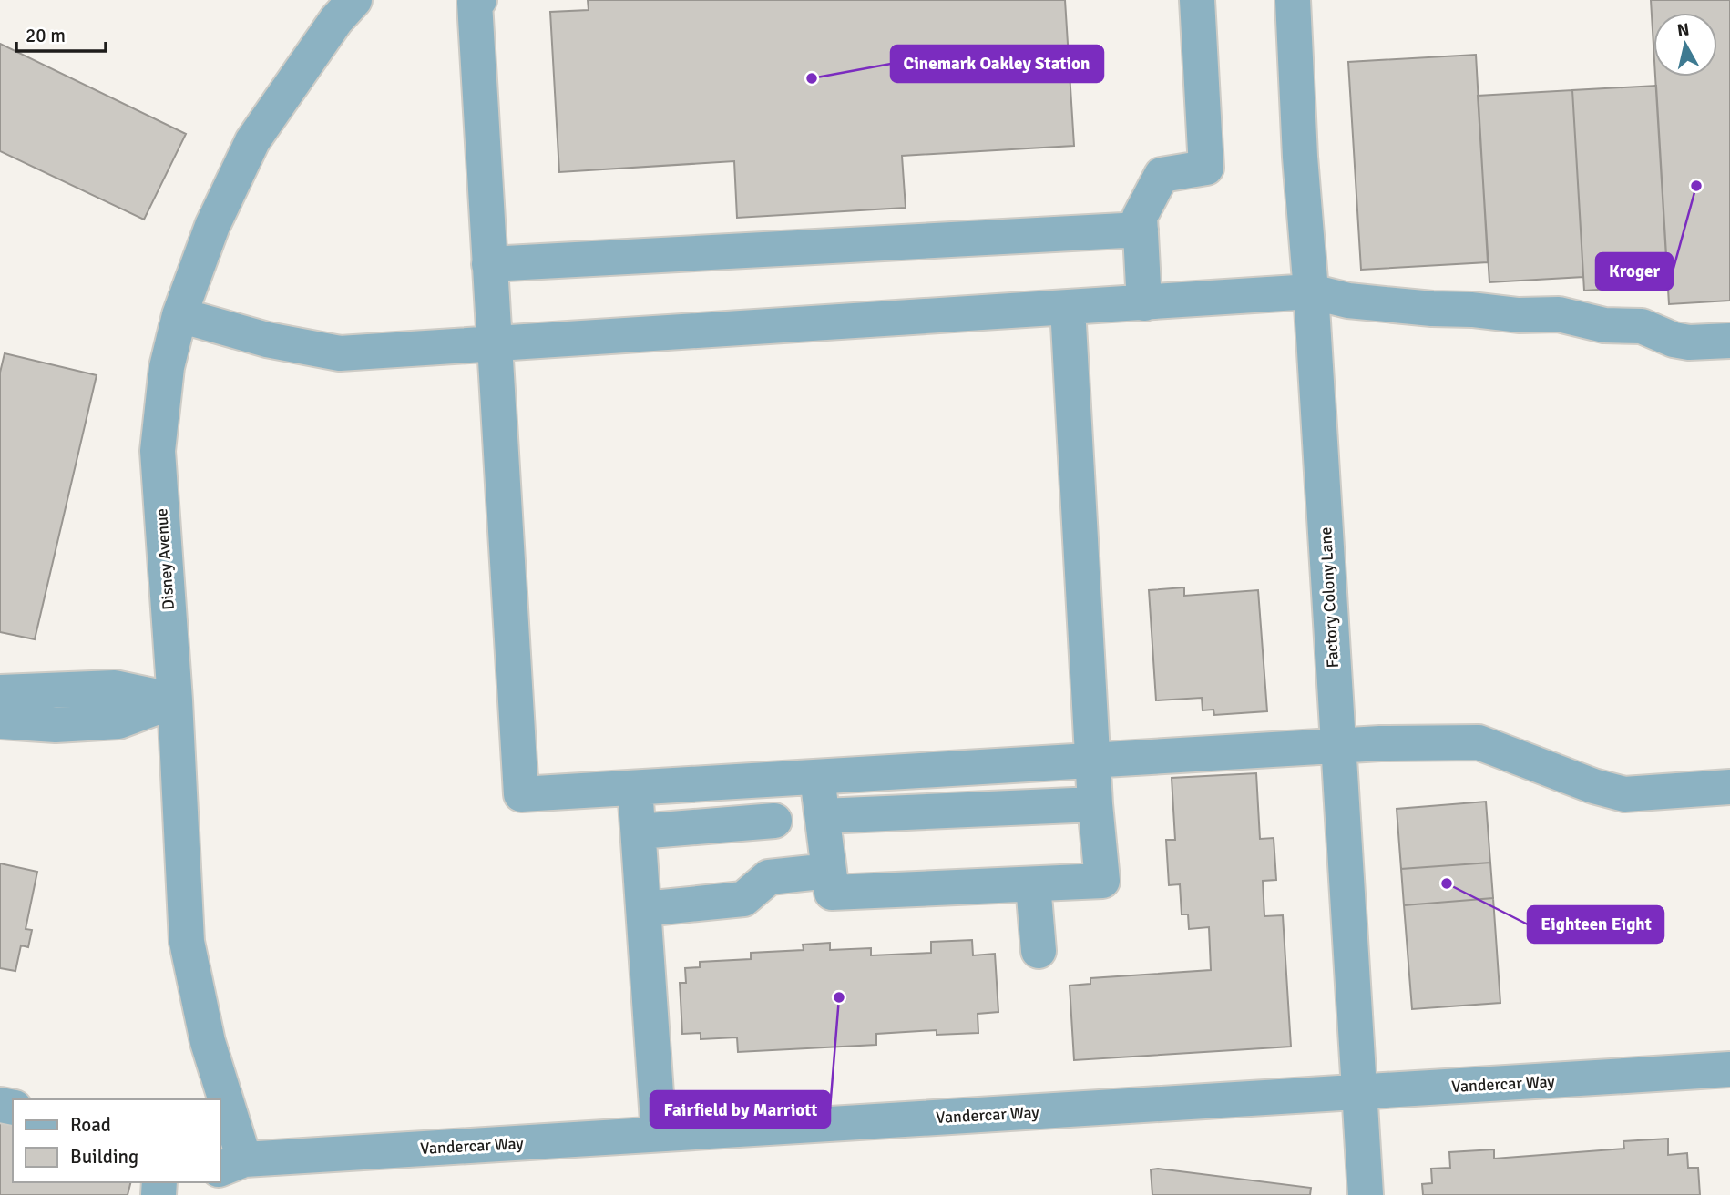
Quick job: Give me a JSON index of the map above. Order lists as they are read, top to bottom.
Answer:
{
  "streets": {
    "street": ["Disney Avenue", "Factory Colony Lane", "Vandercar Way"]
  },
  "crossings": [
    ["Disney Avenue", "Vandercar Way"],
    ["Factory Colony Lane", "Vandercar Way"]
  ],
  "places": [
    "Cinemark Oakley Station",
    "Kroger",
    "Eighteen Eight",
    "Fairfield by Marriott"
  ],
  "legend": ["Road", "Building"],
  "scale_bar": "20 m",
  "north": "top"
}
